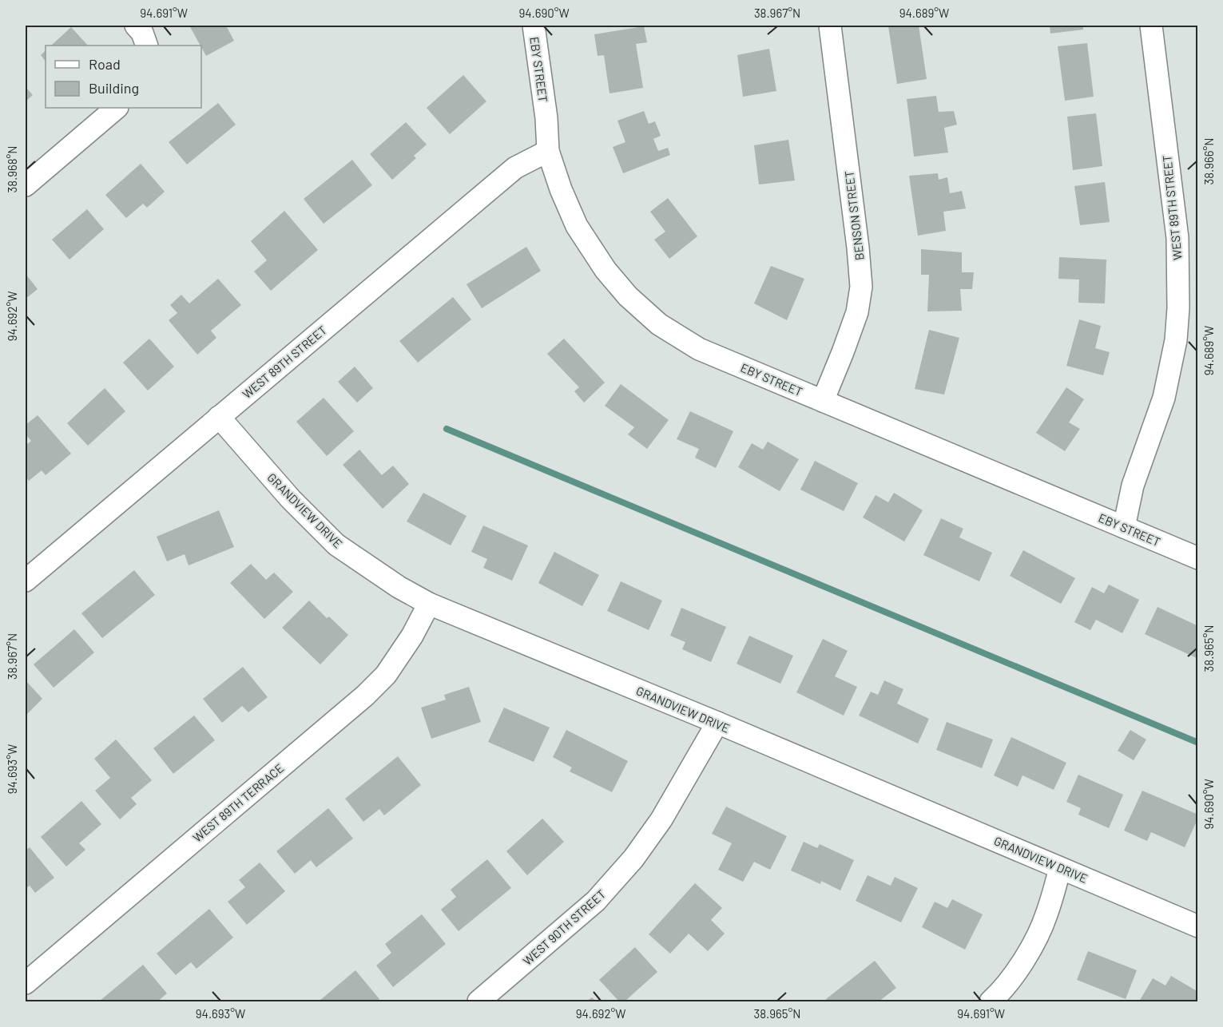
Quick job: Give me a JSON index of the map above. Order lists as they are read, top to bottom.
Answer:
{
  "streets": {
    "street": [
      "EBY STREET",
      "WEST 89TH STREET",
      "BENSON STREET",
      "GRANDVIEW DRIVE",
      "WEST 89TH TERRACE",
      "WEST 90TH STREET"
    ]
  },
  "crossings": [
    ["EBY STREET", "WEST 89TH STREET"],
    ["EBY STREET", "BENSON STREET"],
    ["WEST 89TH STREET", "GRANDVIEW DRIVE"],
    ["GRANDVIEW DRIVE", "WEST 89TH TERRACE"],
    ["GRANDVIEW DRIVE", "WEST 90TH STREET"]
  ],
  "legend": ["Road", "Building"],
  "coordinates": [
    "94.691°W",
    "94.690°W",
    "38.967°N",
    "94.689°W",
    "38.966°N",
    "38.968°N",
    "94.692°W",
    "38.965°N",
    "94.693°W"
  ]
}
